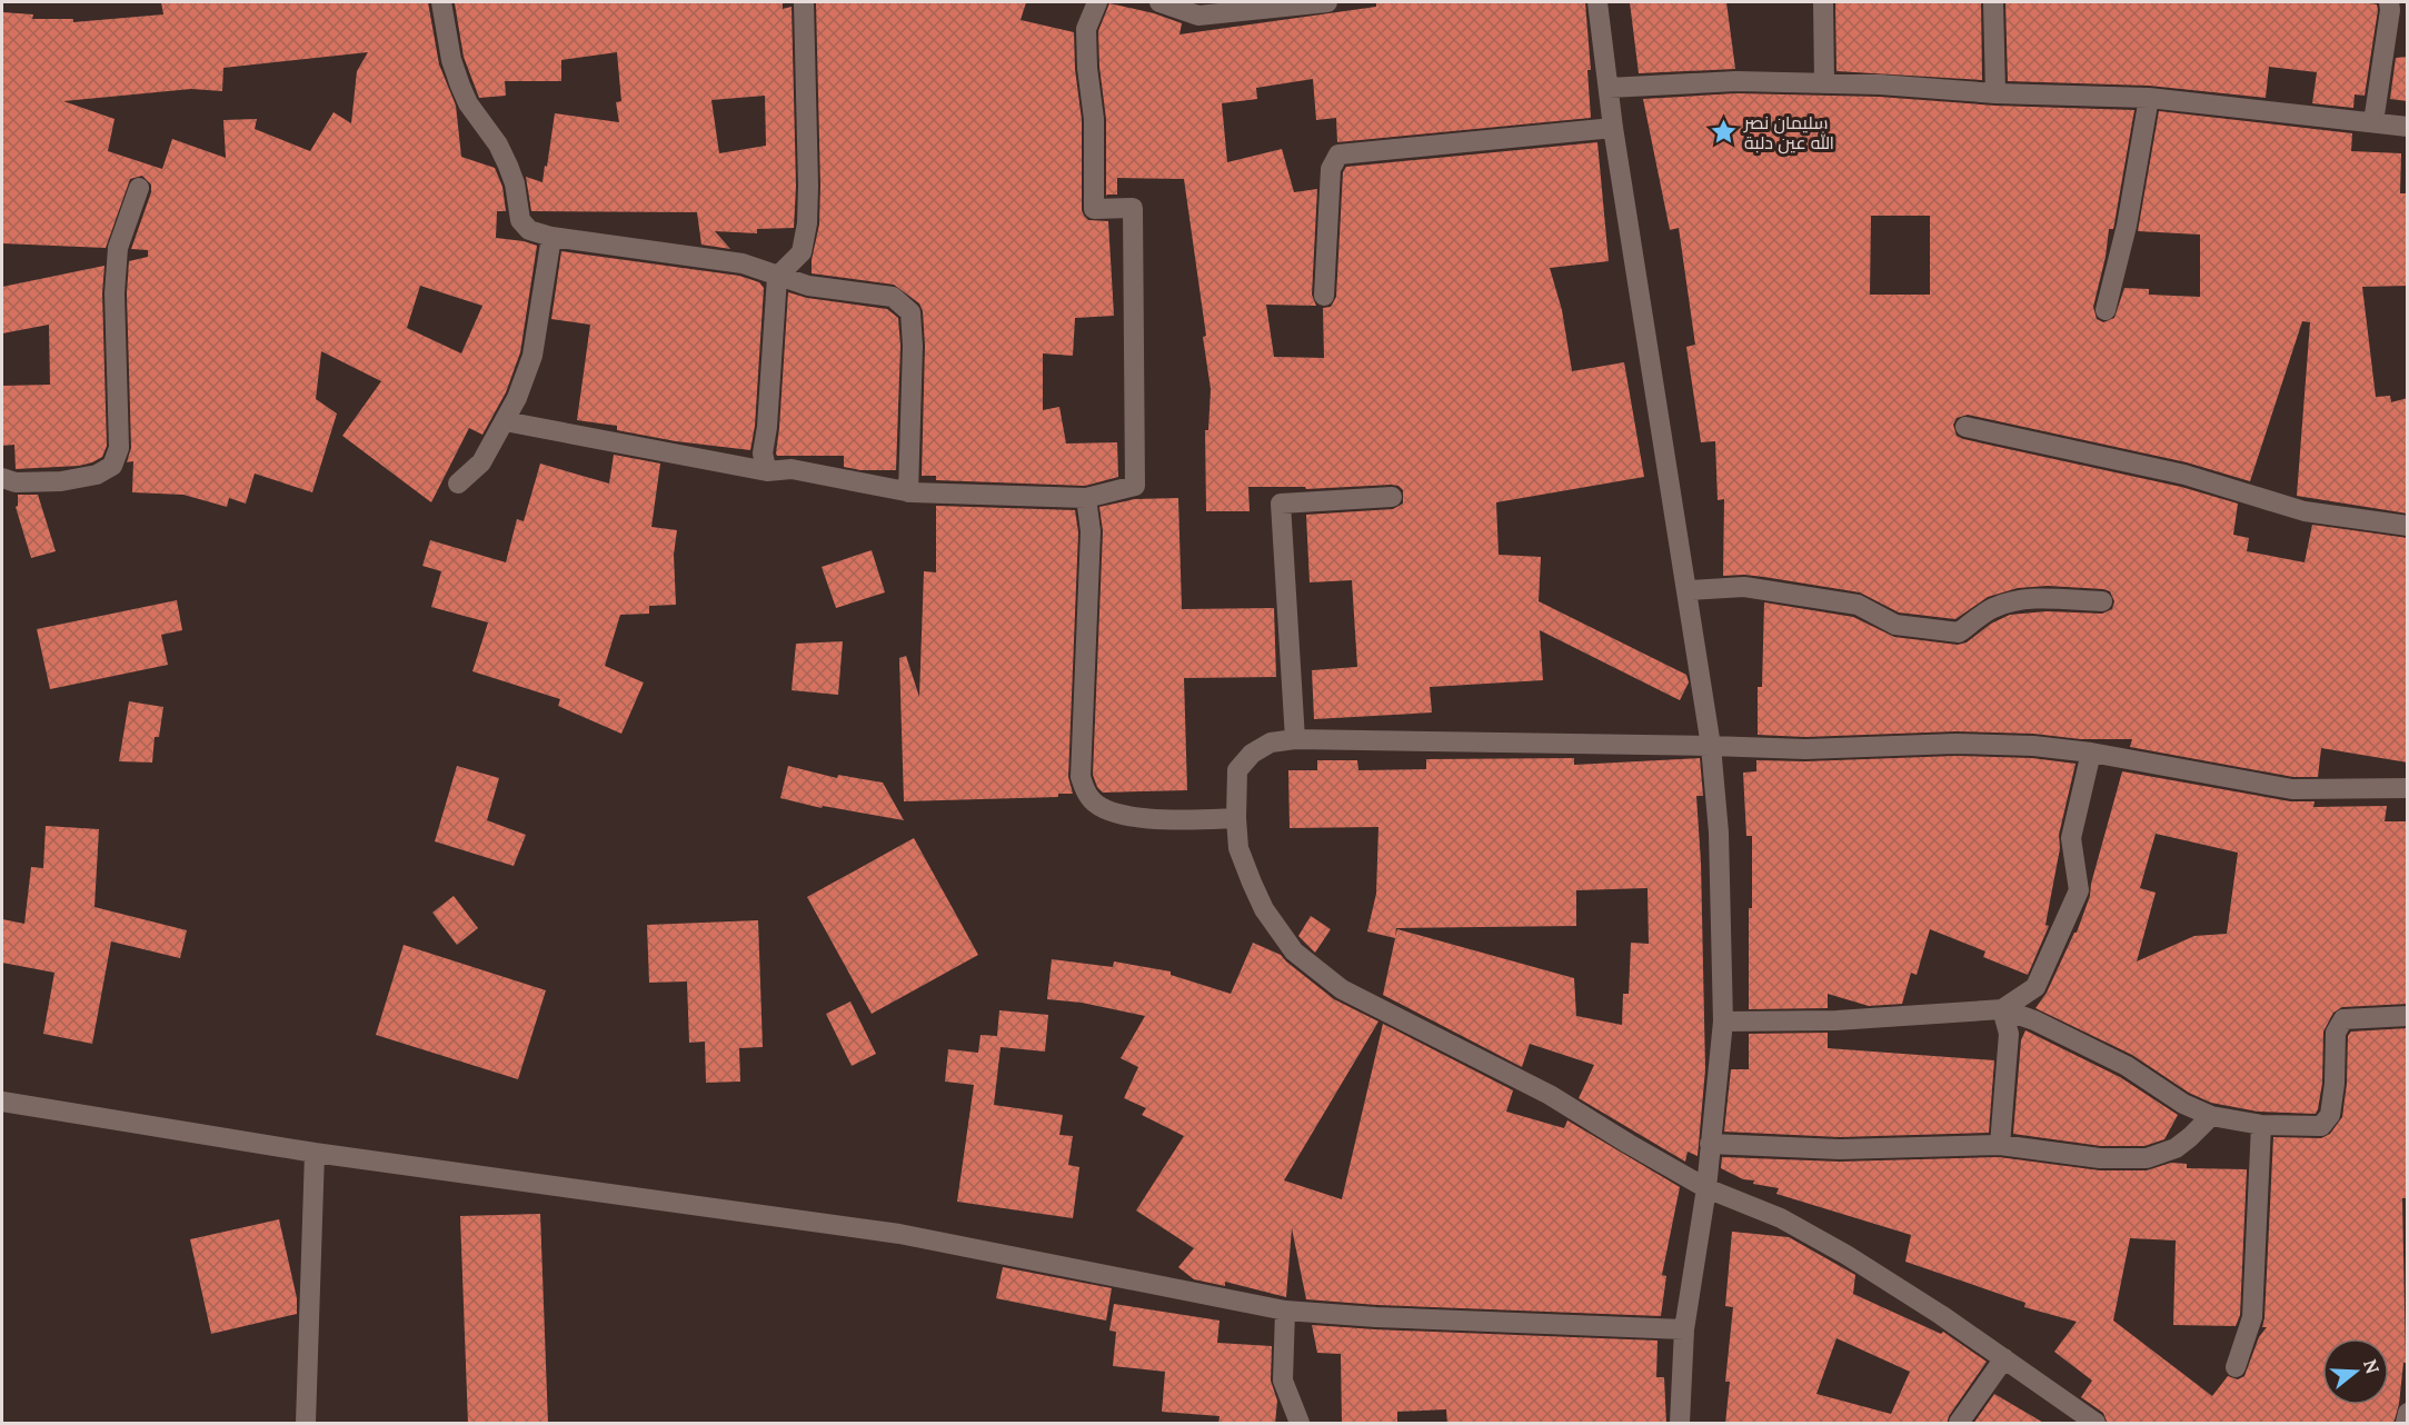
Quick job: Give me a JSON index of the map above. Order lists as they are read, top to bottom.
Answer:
{
  "places": {
    "place": ["سليمان نصر الله عين دلبة"]
  },
  "north": "right"
}
